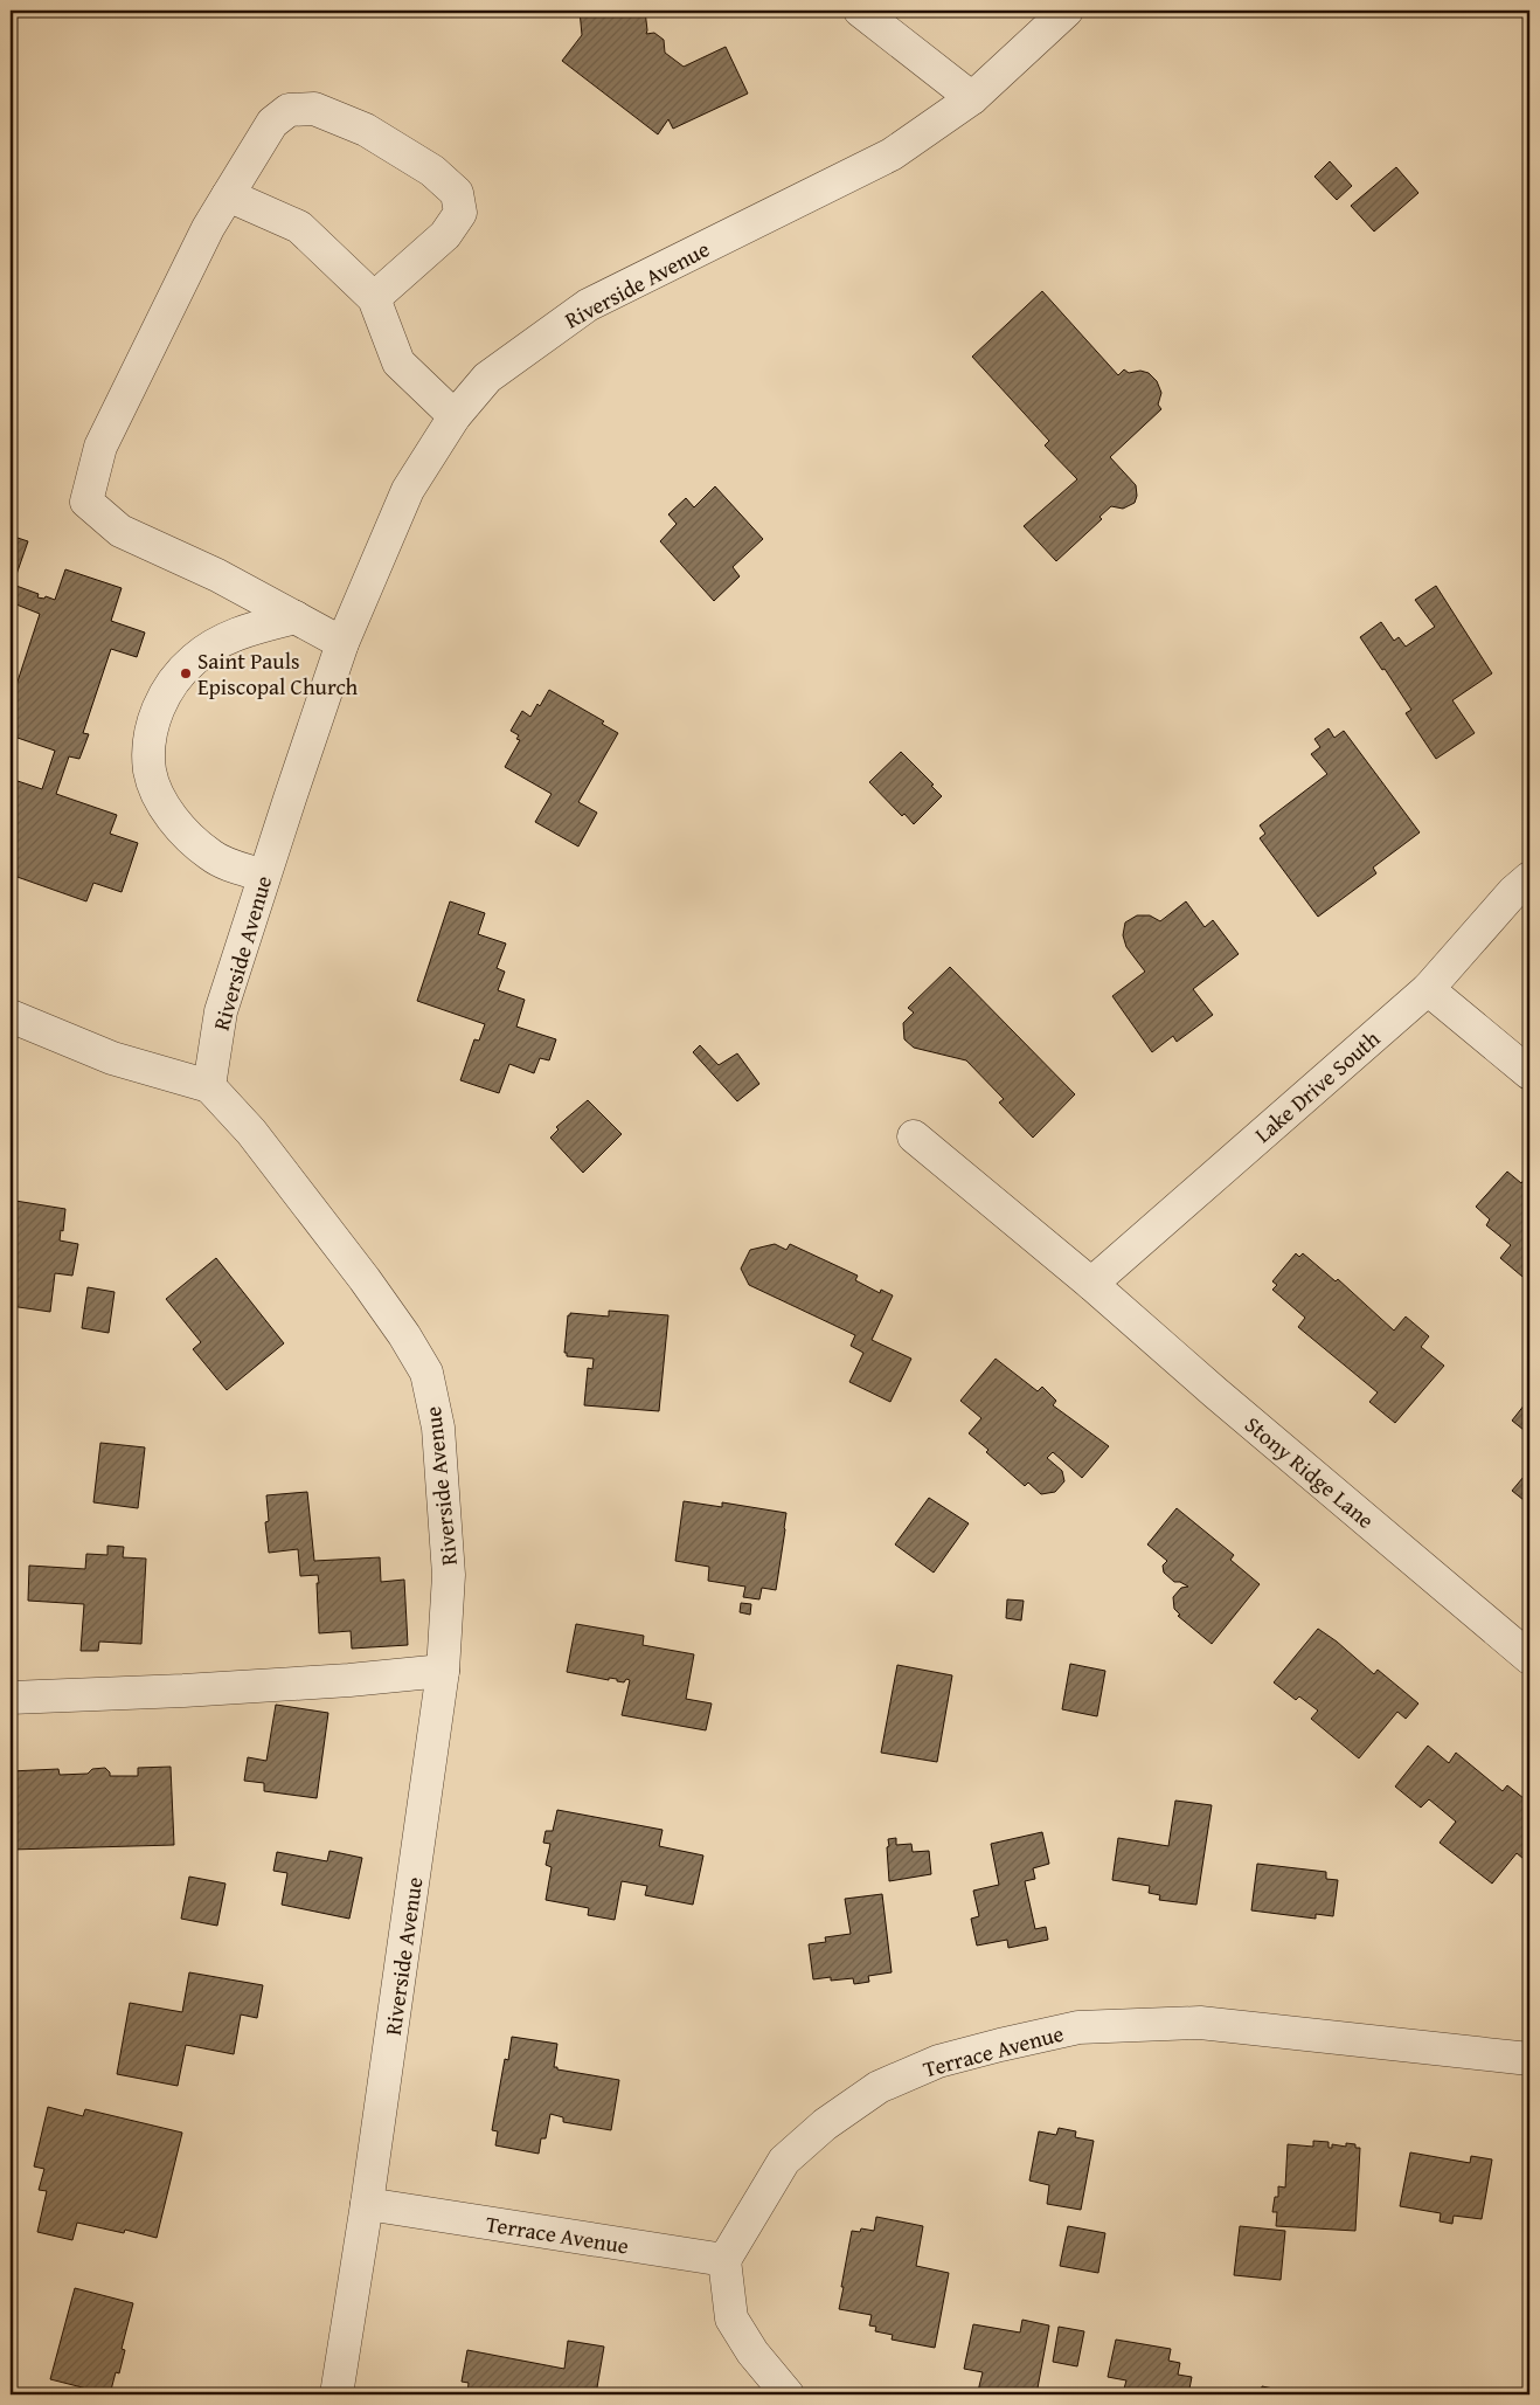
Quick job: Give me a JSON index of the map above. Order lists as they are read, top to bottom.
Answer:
{
  "streets": {
    "street": [
      "Riverside Avenue",
      "Lake Drive South",
      "Stony Ridge Lane",
      "Terrace Avenue"
    ]
  },
  "crossings": [
    ["Riverside Avenue", "Terrace Avenue"],
    ["Lake Drive South", "Stony Ridge Lane"]
  ],
  "places": ["Saint Pauls Episcopal Church"]
}
